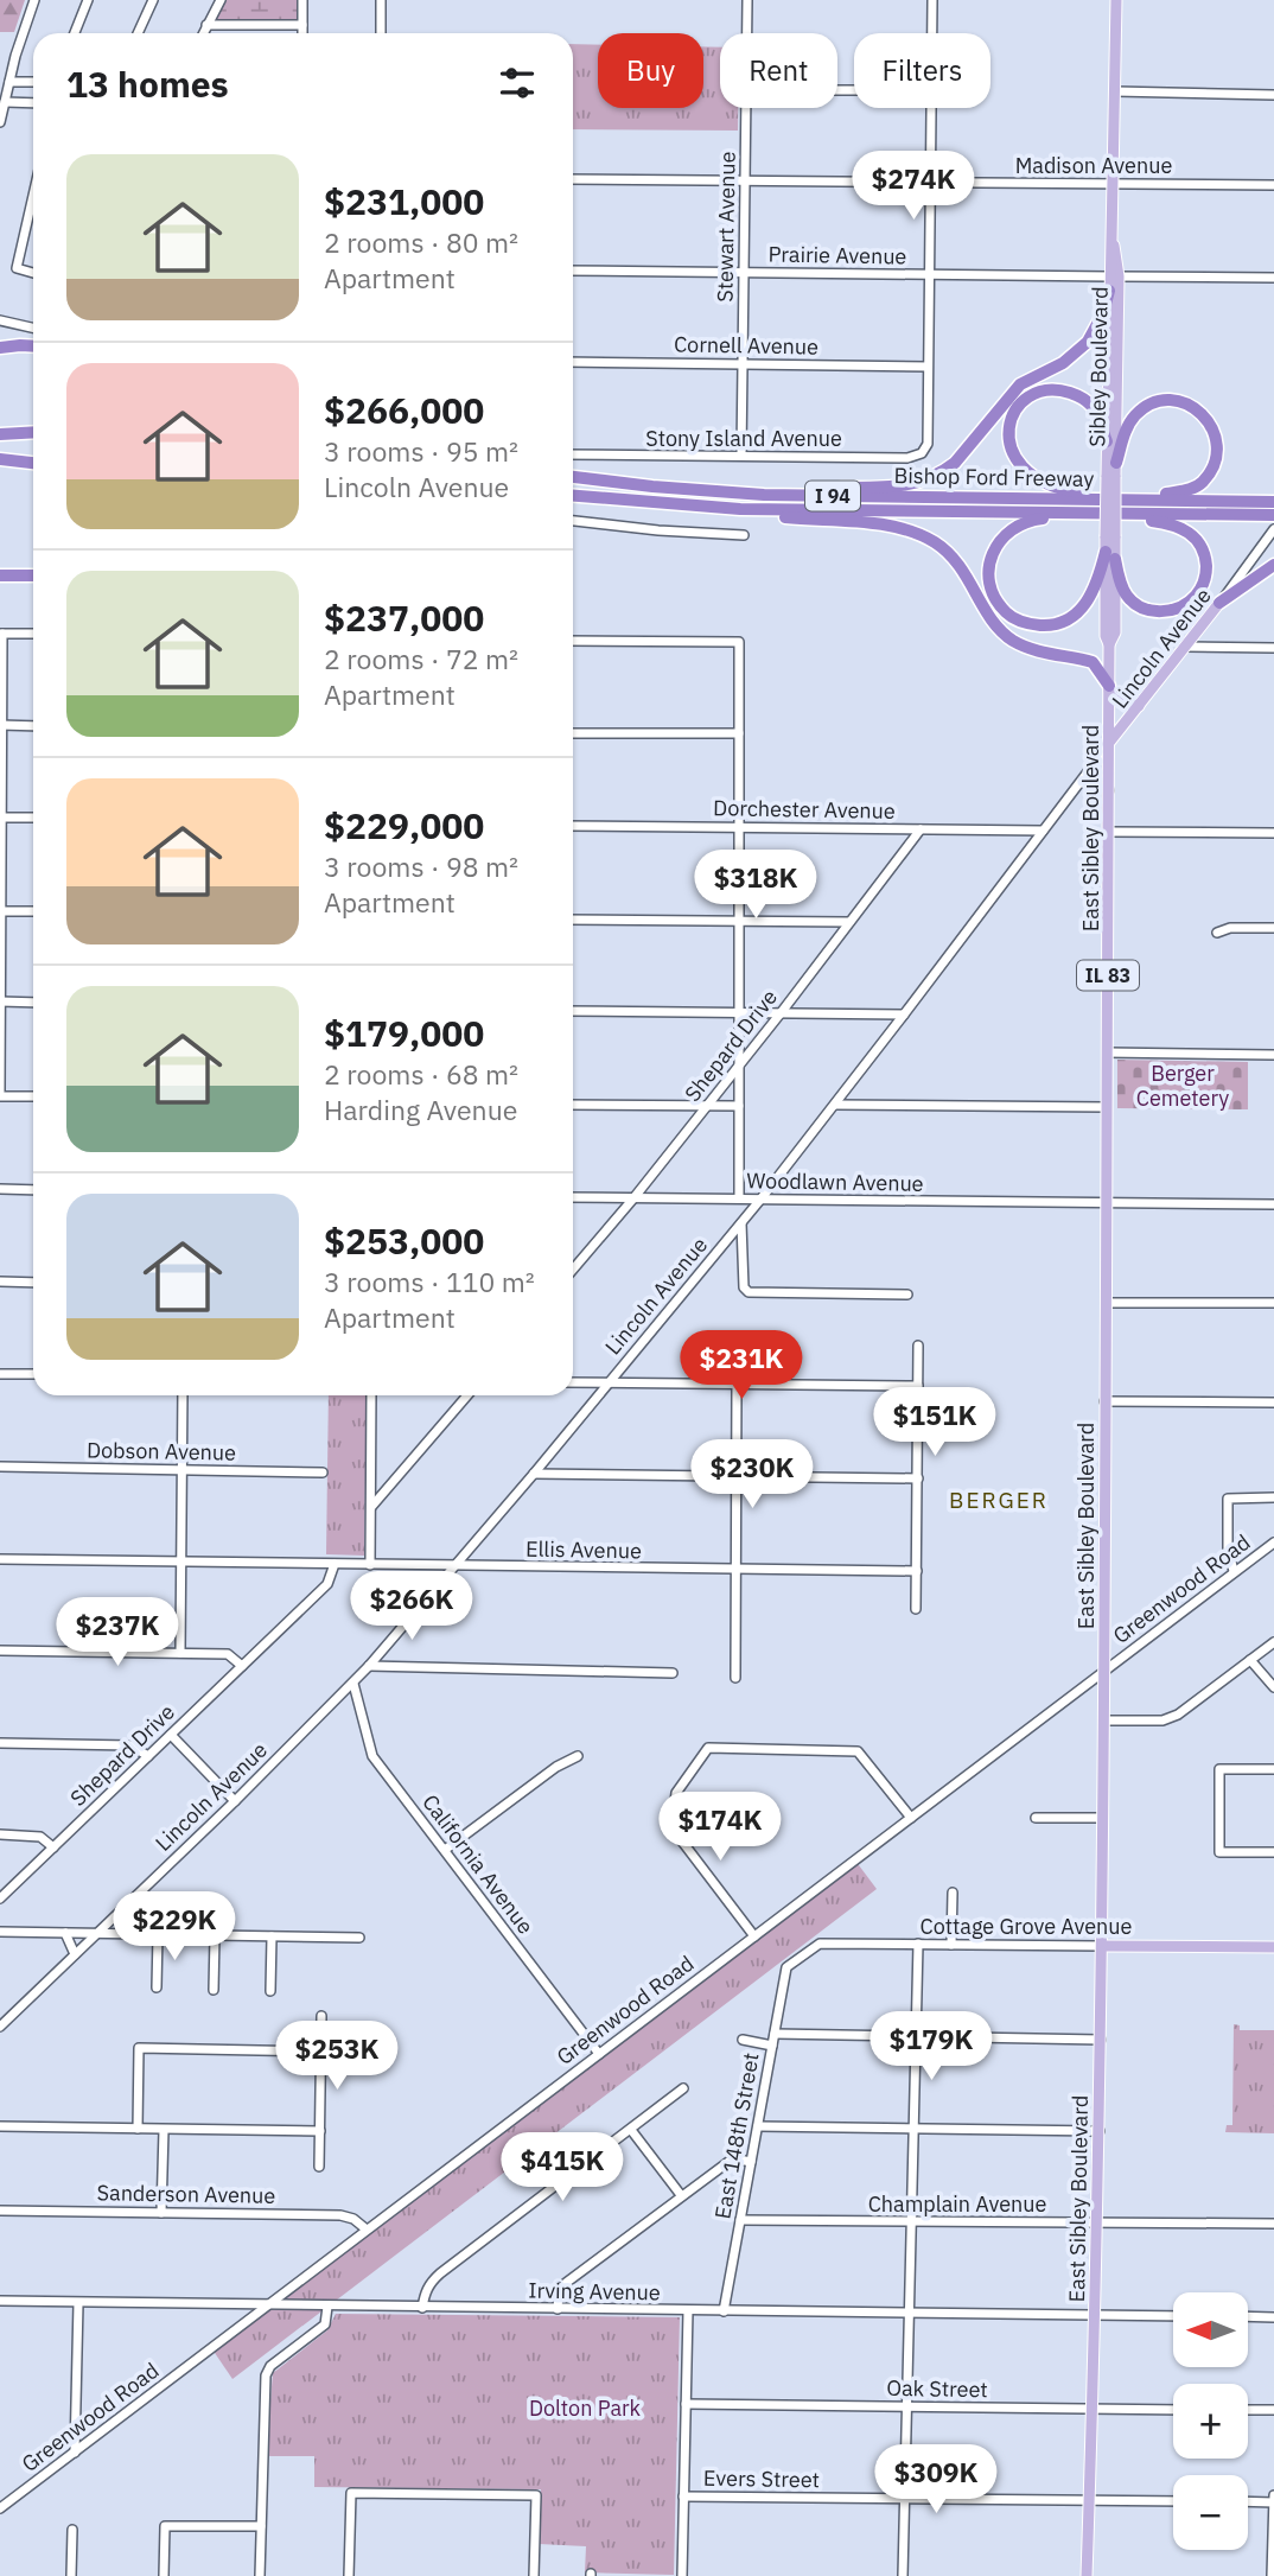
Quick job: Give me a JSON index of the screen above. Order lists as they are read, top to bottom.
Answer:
{
  "streets": {
    "highway": ["Bishop Ford Freeway", "I 94"],
    "main road": [
      "Sibley Boulevard",
      "Lincoln Avenue",
      "East Sibley Boulevard",
      "IL 83",
      "Cottage Grove Avenue"
    ],
    "street": [
      "Madison Avenue",
      "Stewart Avenue",
      "Prairie Avenue",
      "Cornell Avenue",
      "Stony Island Avenue",
      "Dorchester Avenue",
      "Shepard Drive",
      "Woodlawn Avenue",
      "Dobson Avenue",
      "Ellis Avenue",
      "Greenwood Road",
      "California Avenue",
      "East 148th Street",
      "Sanderson Avenue",
      "Champlain Avenue",
      "Irving Avenue",
      "Oak Street",
      "Evers Street"
    ]
  },
  "crossings": [
    ["Madison Avenue", "Stewart Avenue"],
    ["Madison Avenue", "Sibley Boulevard"],
    ["Stewart Avenue", "Prairie Avenue"],
    ["Stewart Avenue", "Cornell Avenue"],
    ["Stewart Avenue", "Stony Island Avenue"],
    ["Prairie Avenue", "Sibley Boulevard"],
    ["Cornell Avenue", "Stony Island Avenue"],
    ["Lincoln Avenue", "Dorchester Avenue"],
    ["Lincoln Avenue", "East Sibley Boulevard"],
    ["Lincoln Avenue", "Woodlawn Avenue"],
    ["Lincoln Avenue", "Ellis Avenue"],
    ["Lincoln Avenue", "California Avenue"],
    ["Dorchester Avenue", "Shepard Drive"],
    ["East Sibley Boulevard", "Woodlawn Avenue"],
    ["East Sibley Boulevard", "Greenwood Road"],
    ["East Sibley Boulevard", "Cottage Grove Avenue"],
    ["East Sibley Boulevard", "Champlain Avenue"],
    ["East Sibley Boulevard", "Irving Avenue"],
    ["East Sibley Boulevard", "Oak Street"],
    ["East Sibley Boulevard", "Evers Street"],
    ["Shepard Drive", "Woodlawn Avenue"],
    ["Shepard Drive", "Ellis Avenue"],
    ["Greenwood Road", "California Avenue"],
    ["Greenwood Road", "Sanderson Avenue"],
    ["Greenwood Road", "Irving Avenue"],
    ["Cottage Grove Avenue", "East 148th Street"],
    ["East 148th Street", "Champlain Avenue"],
    ["East 148th Street", "Irving Avenue"]
  ],
  "districts": ["BERGER"],
  "parks": ["Berger Cemetery", "Dolton Park"],
  "north": "left",
  "page": {
    "chip": ["Buy", "Rent", "Filters"],
    "heading": "13 homes",
    "list": [
      {
        "name": "$231,000",
        "note": "2 rooms · 80 m² · Apartment"
      },
      {
        "name": "$266,000",
        "note": "3 rooms · 95 m² · Lincoln Avenue"
      },
      {
        "name": "$237,000",
        "note": "2 rooms · 72 m² · Apartment"
      },
      {
        "name": "$229,000",
        "note": "3 rooms · 98 m² · Apartment"
      },
      {
        "name": "$179,000",
        "note": "2 rooms · 68 m² · Harding Avenue"
      },
      {
        "name": "$253,000",
        "note": "3 rooms · 110 m² · Apartment"
      }
    ],
    "price": [
      "$274K",
      "$318K",
      "$231K",
      "$151K",
      "$230K",
      "$266K",
      "$237K",
      "$174K",
      "$229K",
      "$179K",
      "$253K",
      "$415K",
      "$309K"
    ],
    "map_buttons": ["+", "−"]
  }
}
